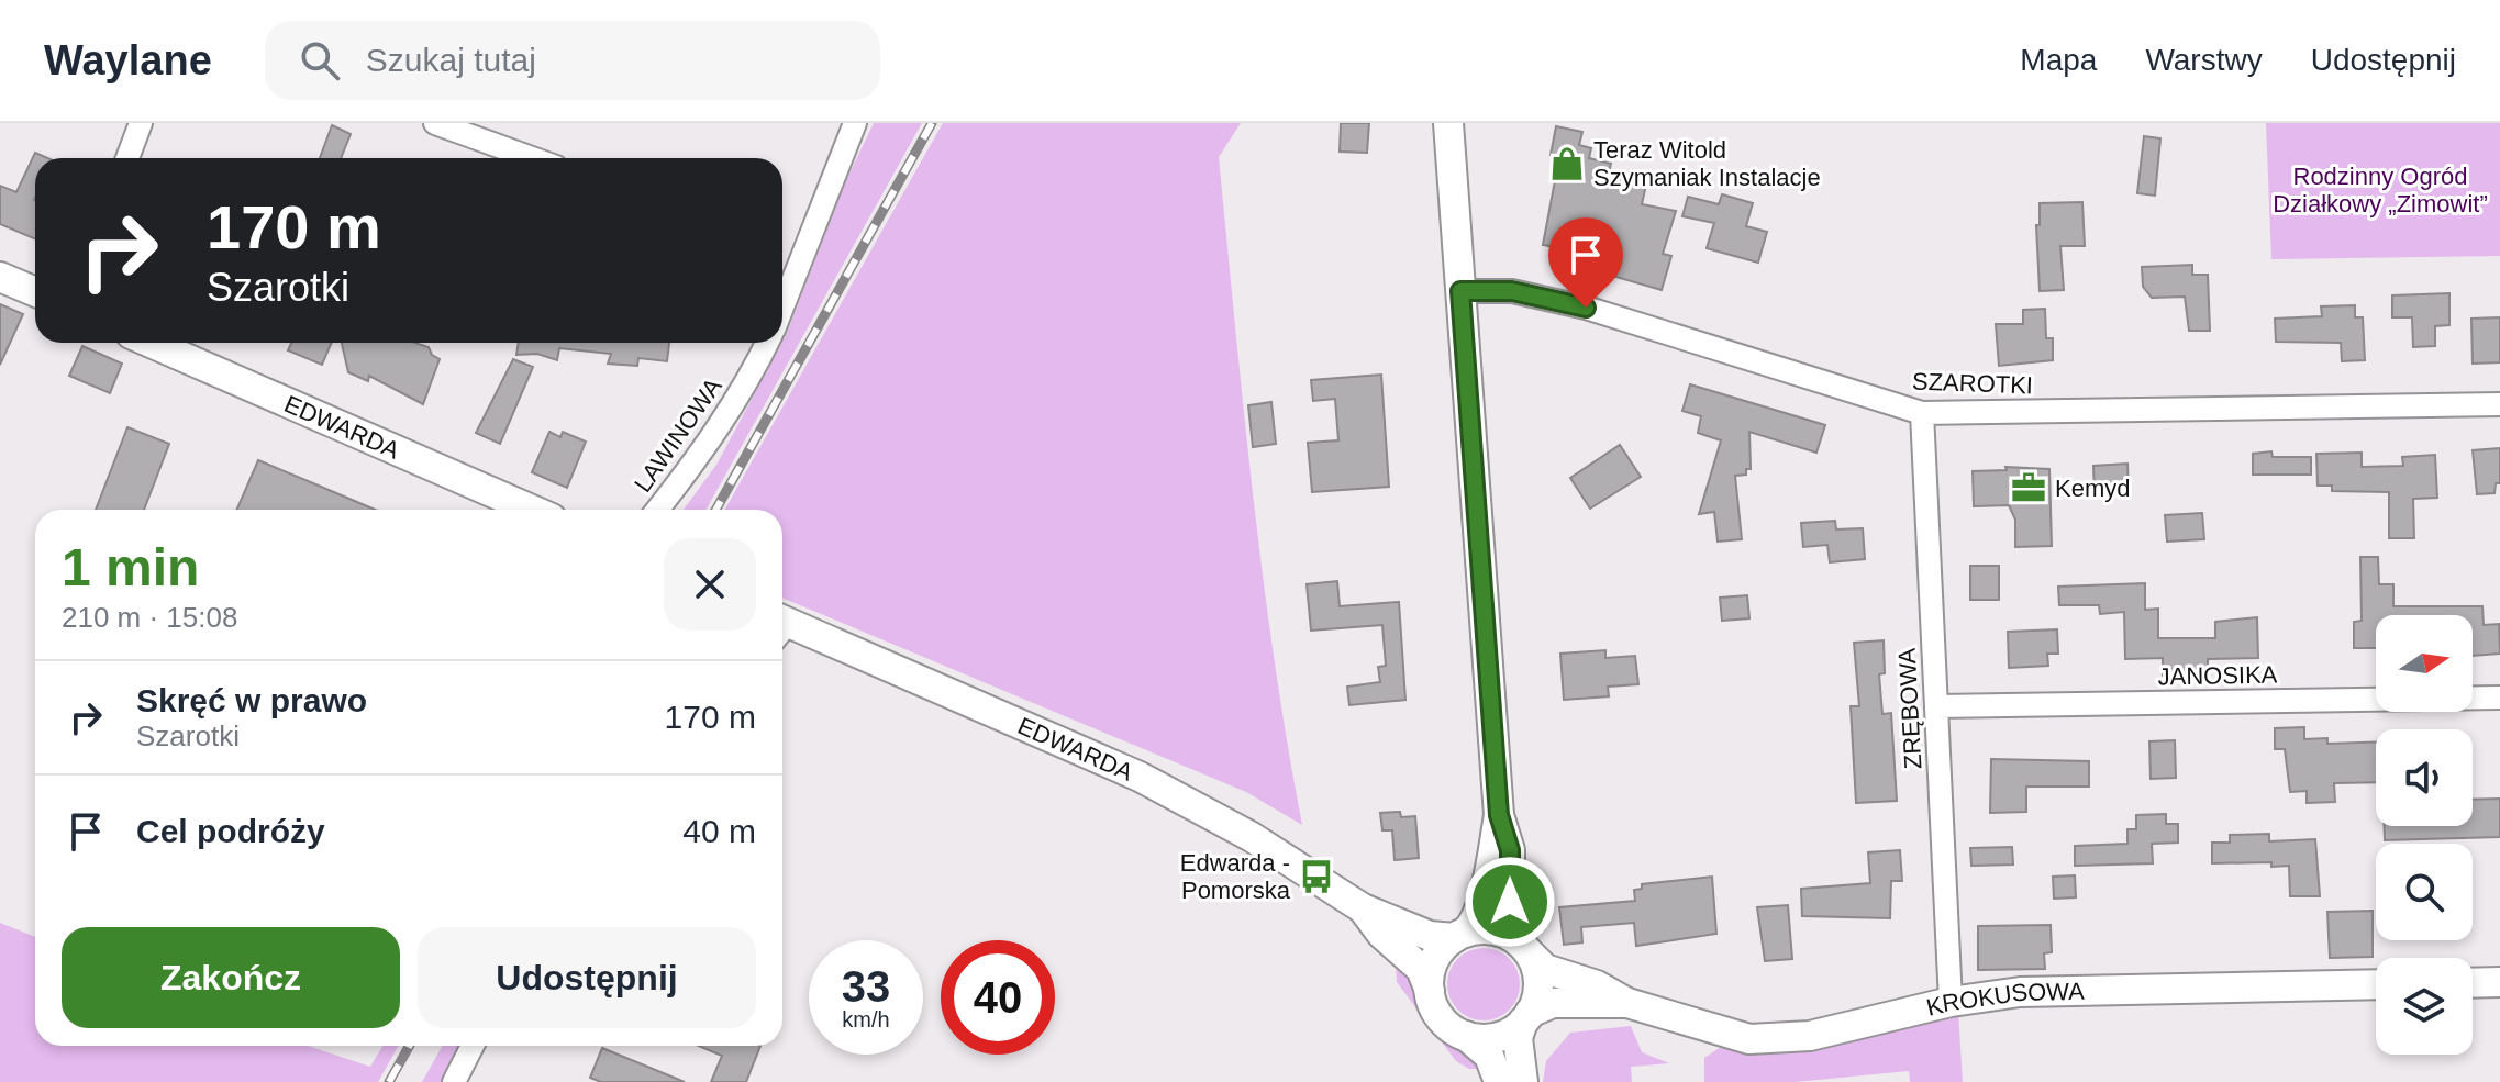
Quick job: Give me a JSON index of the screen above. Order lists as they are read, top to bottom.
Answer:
{
  "streets": {
    "street": [
      "SZAROTKI",
      "EDWARDA",
      "LAWINOWA",
      "JANOSIKA",
      "ZRĘBOWA",
      "KROKUSOWA"
    ]
  },
  "crossings": [
    ["SZAROTKI", "ZRĘBOWA"],
    ["EDWARDA", "KROKUSOWA"],
    ["JANOSIKA", "ZRĘBOWA"],
    ["ZRĘBOWA", "KROKUSOWA"]
  ],
  "parks": ["Rodzinny Ogród Działkowy „Zimowit”"],
  "places": {
    "shop": ["Teraz Witold Szymaniak Instalacje"],
    "office": ["Kemyd"],
    "bus stop": ["Edwarda - Pomorska"]
  },
  "north": "right",
  "page": {
    "header": "Waylane",
    "search": "Szukaj tutaj",
    "nav": ["Mapa", "Warstwy", "Udostępnij"],
    "turn": ["170 m", "Szarotki"],
    "heading": ["1 min", "210 m · 15:08"],
    "list": [
      {
        "name": "Skręć w prawo",
        "note": "Szarotki",
        "value": "170 m"
      },
      {
        "name": "Cel podróży",
        "value": "40 m"
      }
    ],
    "buttons": ["Zakończ", "Udostępnij"],
    "speed": "33 km/h",
    "limit": "40"
  }
}
